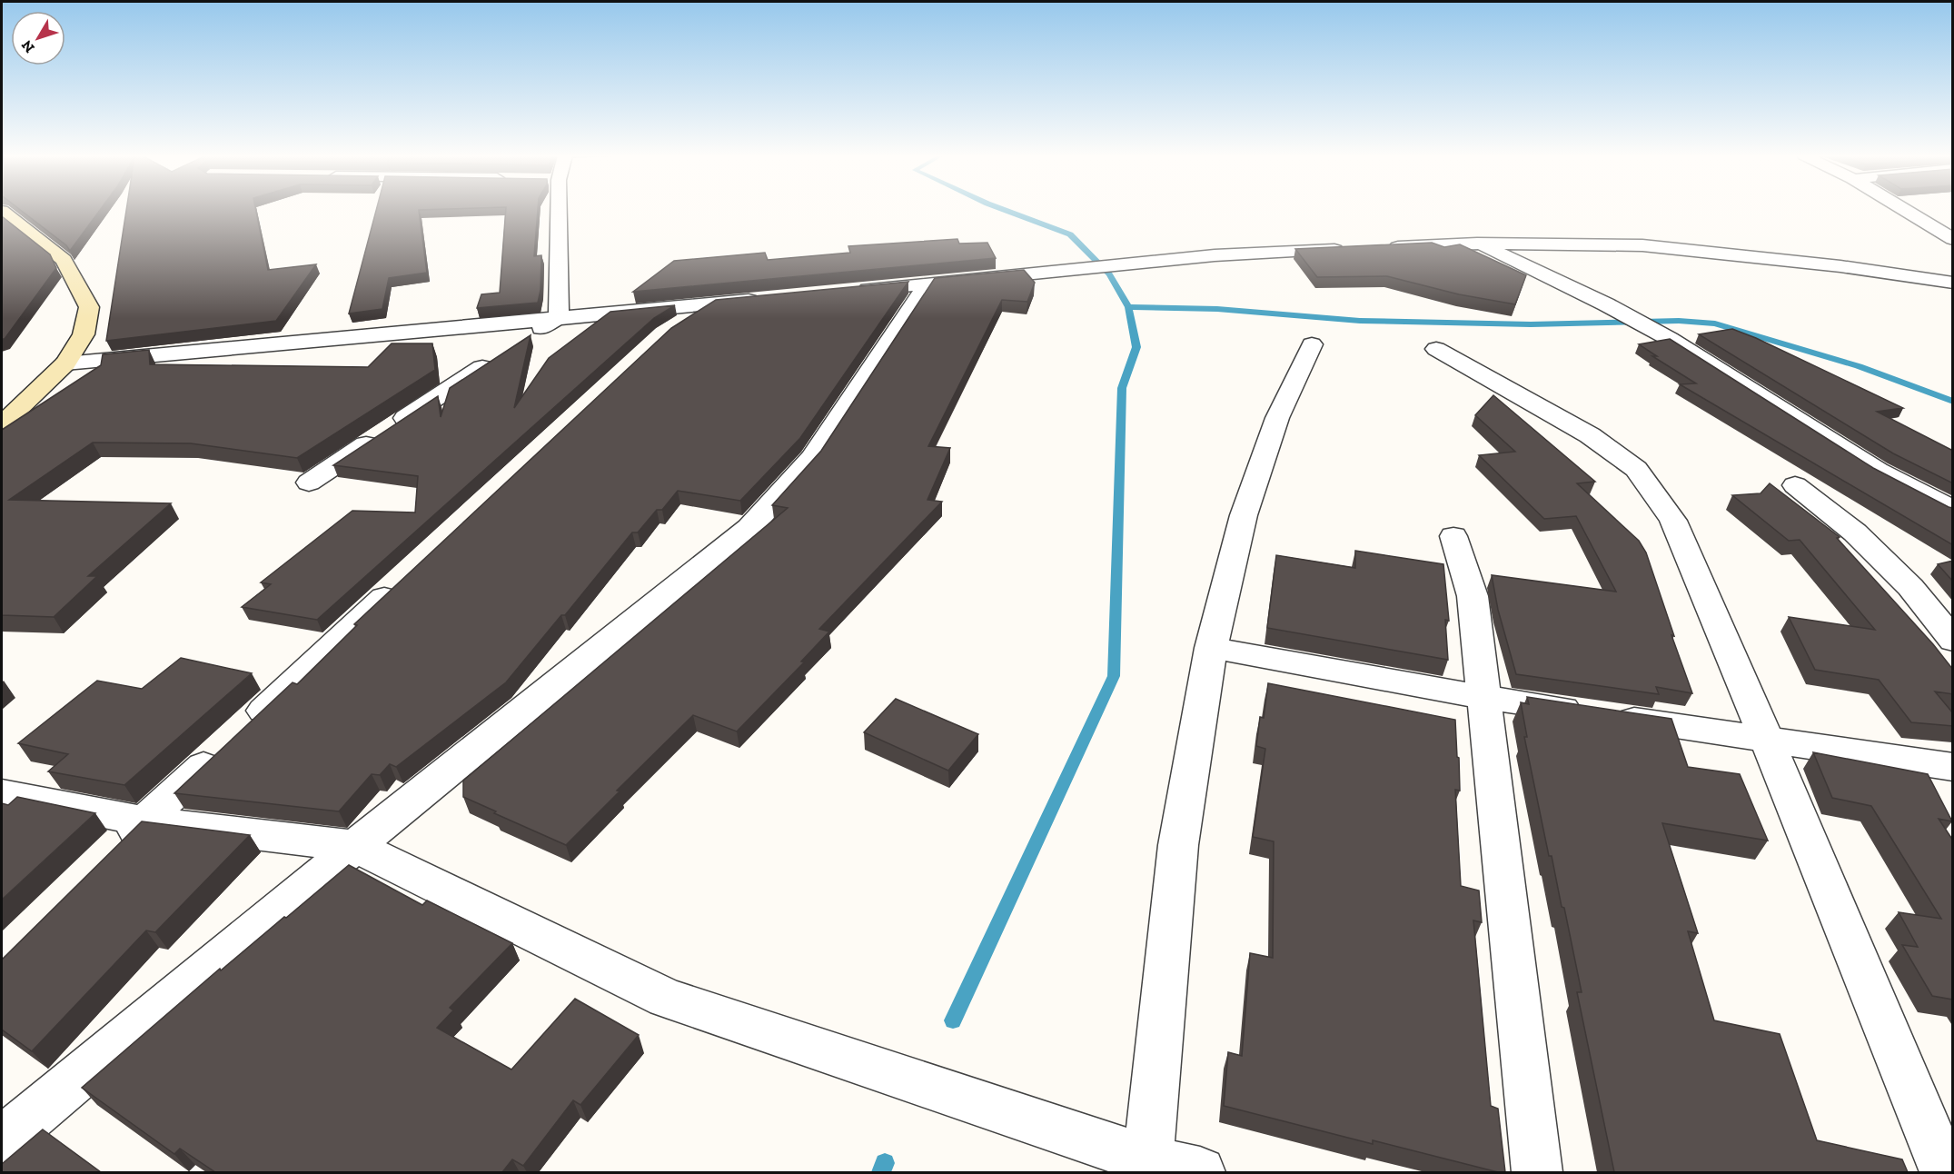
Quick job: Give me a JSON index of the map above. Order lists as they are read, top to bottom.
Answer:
{
  "north": "bottom left"
}
